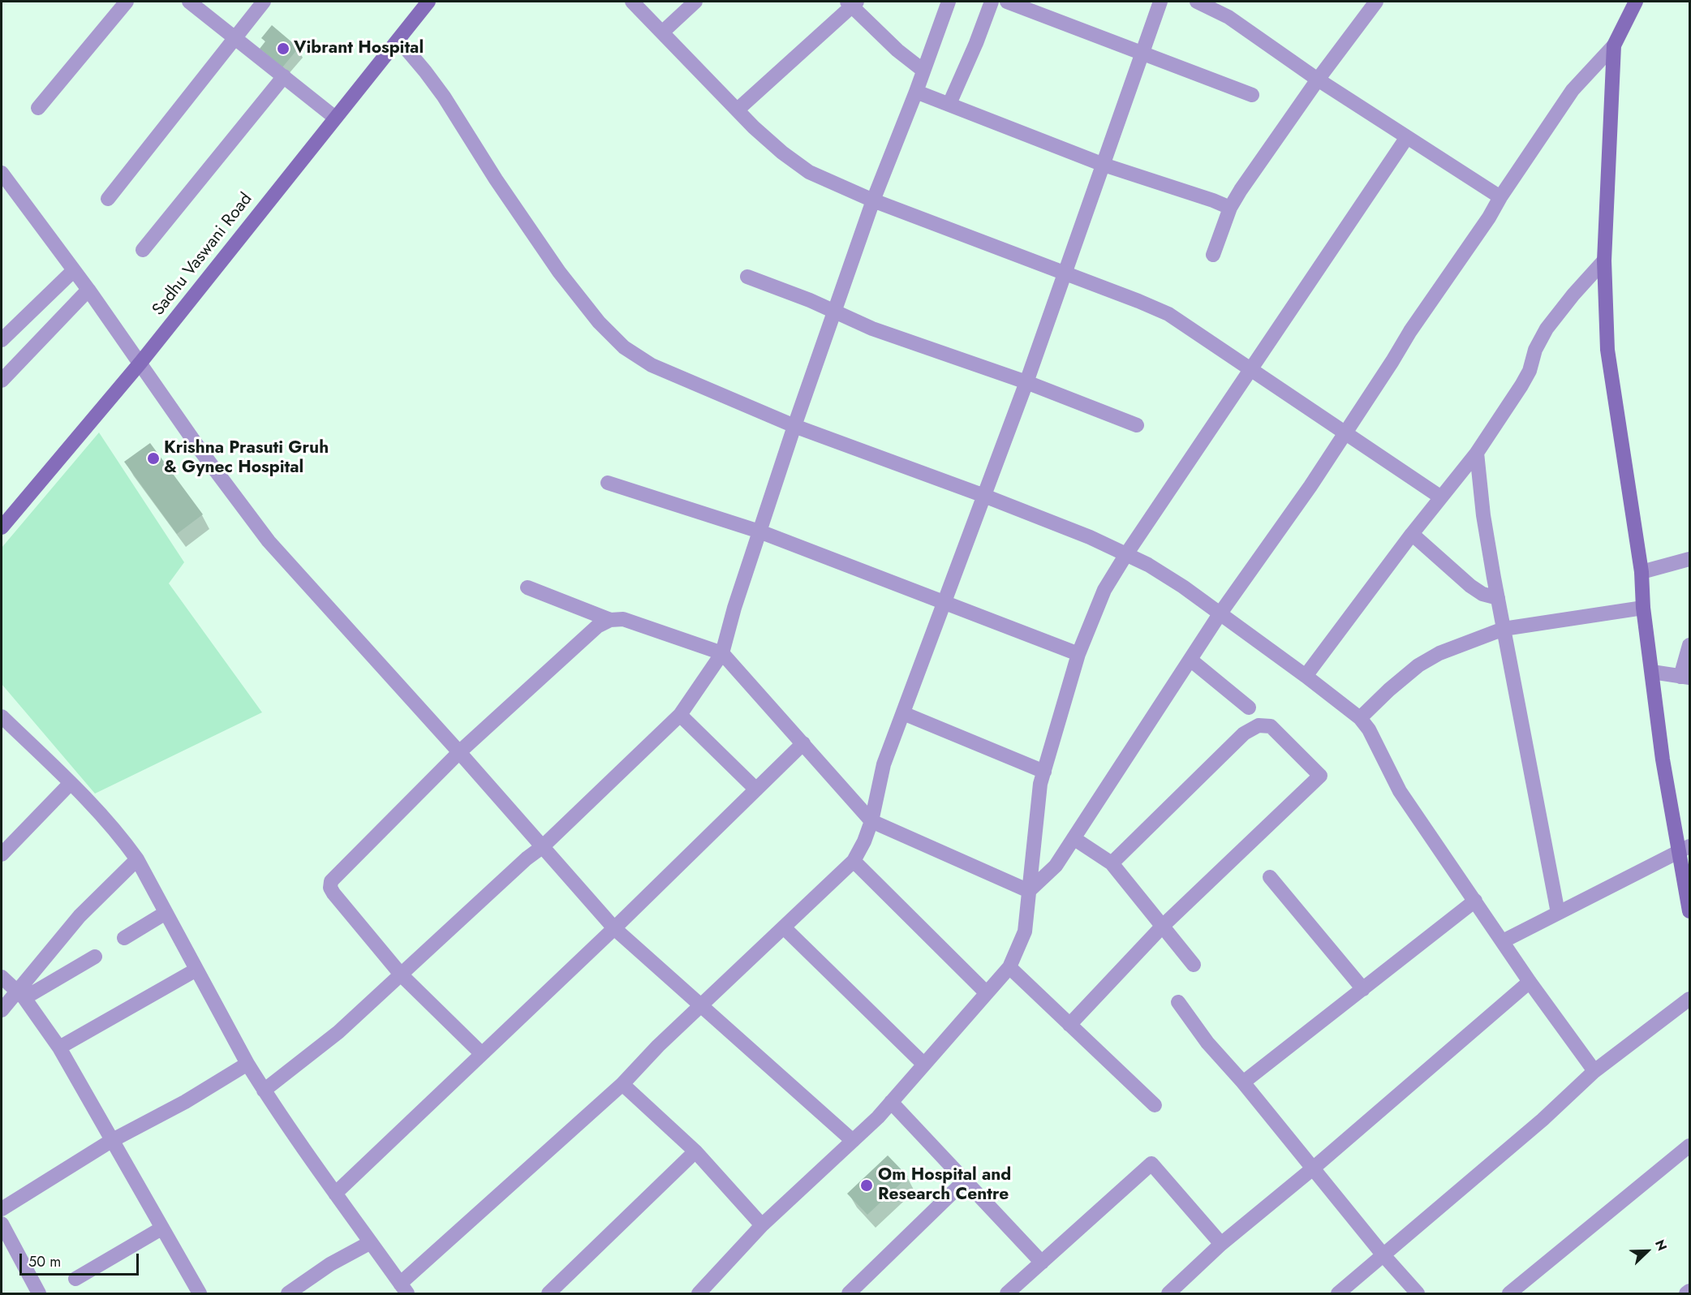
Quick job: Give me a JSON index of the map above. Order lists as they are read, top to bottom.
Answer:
{
  "streets": {
    "street": ["Sadhu Vaswani Road"]
  },
  "places": ["Vibrant Hospital", "Krishna Prasuti Gruh & Gynec Hospital", "Om Hospital and Research Centre"],
  "scale_bar": "50 m",
  "north": "top right"
}
